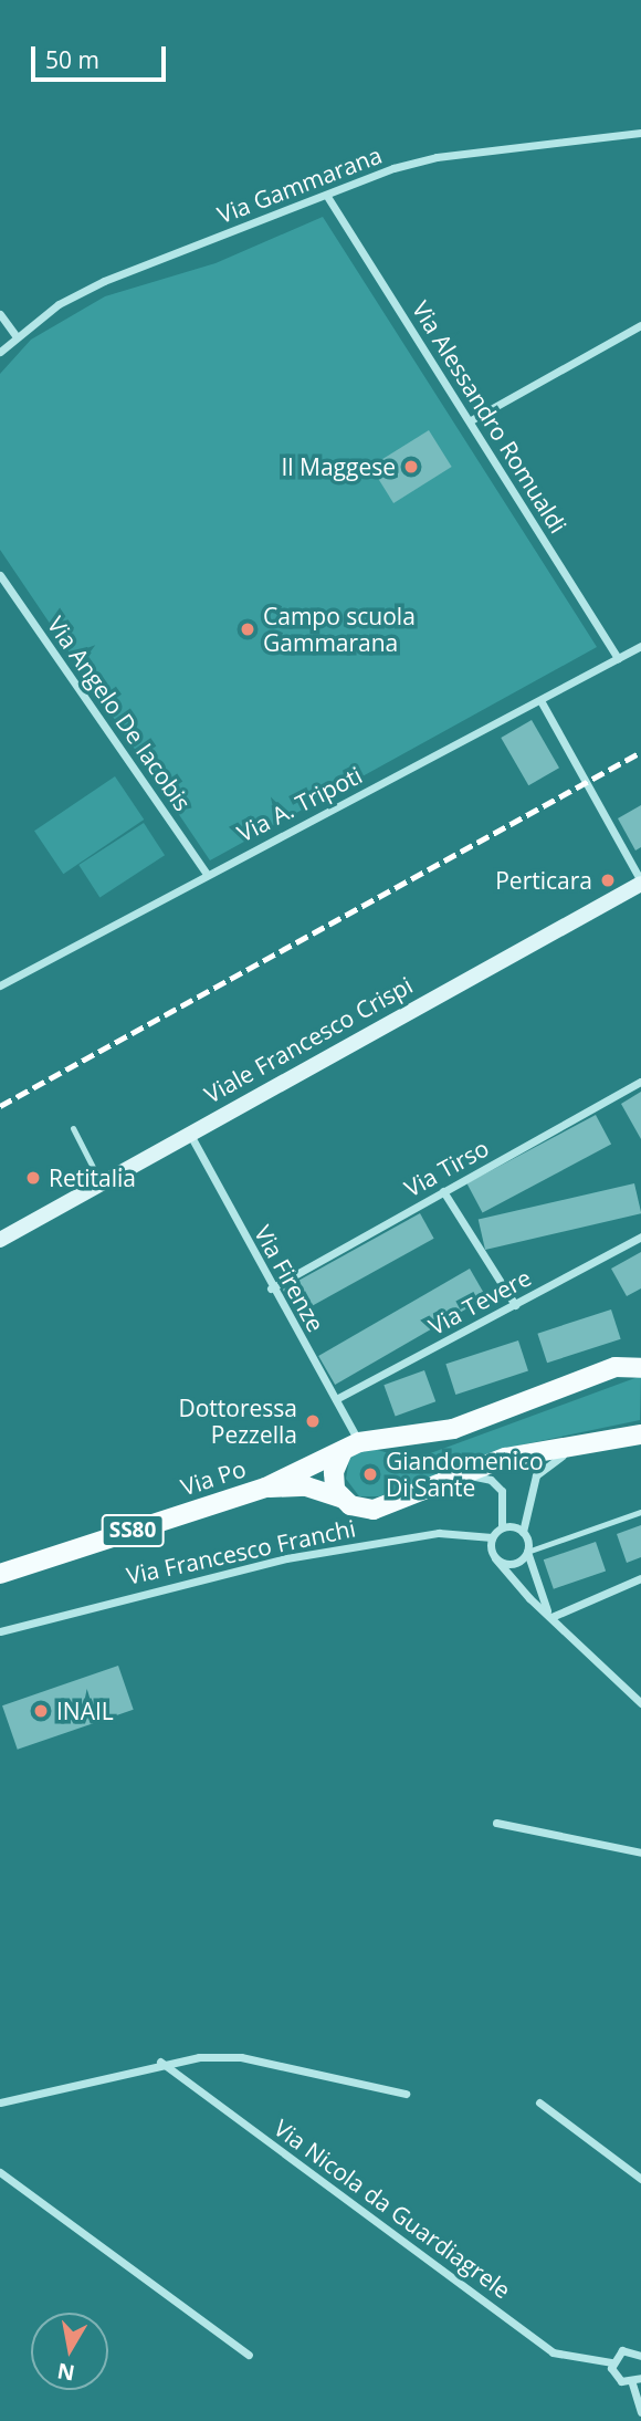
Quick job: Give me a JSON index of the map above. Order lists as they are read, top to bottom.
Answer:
{
  "streets": {
    "main road": ["Via Po", "SS80"],
    "street": [
      "Via Gammarana",
      "Via Alessandro Romualdi",
      "Via Angelo De Iacobis",
      "Via A. Tripoti",
      "Viale Francesco Crispi",
      "Via Tirso",
      "Via Firenze",
      "Via Tevere",
      "Via Francesco Franchi",
      "Via Nicola da Guardiagrele"
    ]
  },
  "crossings": [
    ["Via Gammarana", "Via Alessandro Romualdi"],
    ["Via Alessandro Romualdi", "Via A. Tripoti"],
    ["Via Angelo De Iacobis", "Via A. Tripoti"],
    ["Viale Francesco Crispi", "Via Firenze"],
    ["Via Tirso", "Via Firenze"],
    ["Via Firenze", "Via Tevere"],
    ["Via Firenze", "Via Po"],
    ["Via Firenze", "SS80"],
    ["Via Po", "SS80"]
  ],
  "places": [
    "Il Maggese",
    "Campo scuola Gammarana",
    "Perticara",
    "Retitalia",
    "Dottoressa Pezzella",
    "Giandomenico Di Sante",
    "INAIL"
  ],
  "scale_bar": "50 m",
  "north": "bottom"
}
